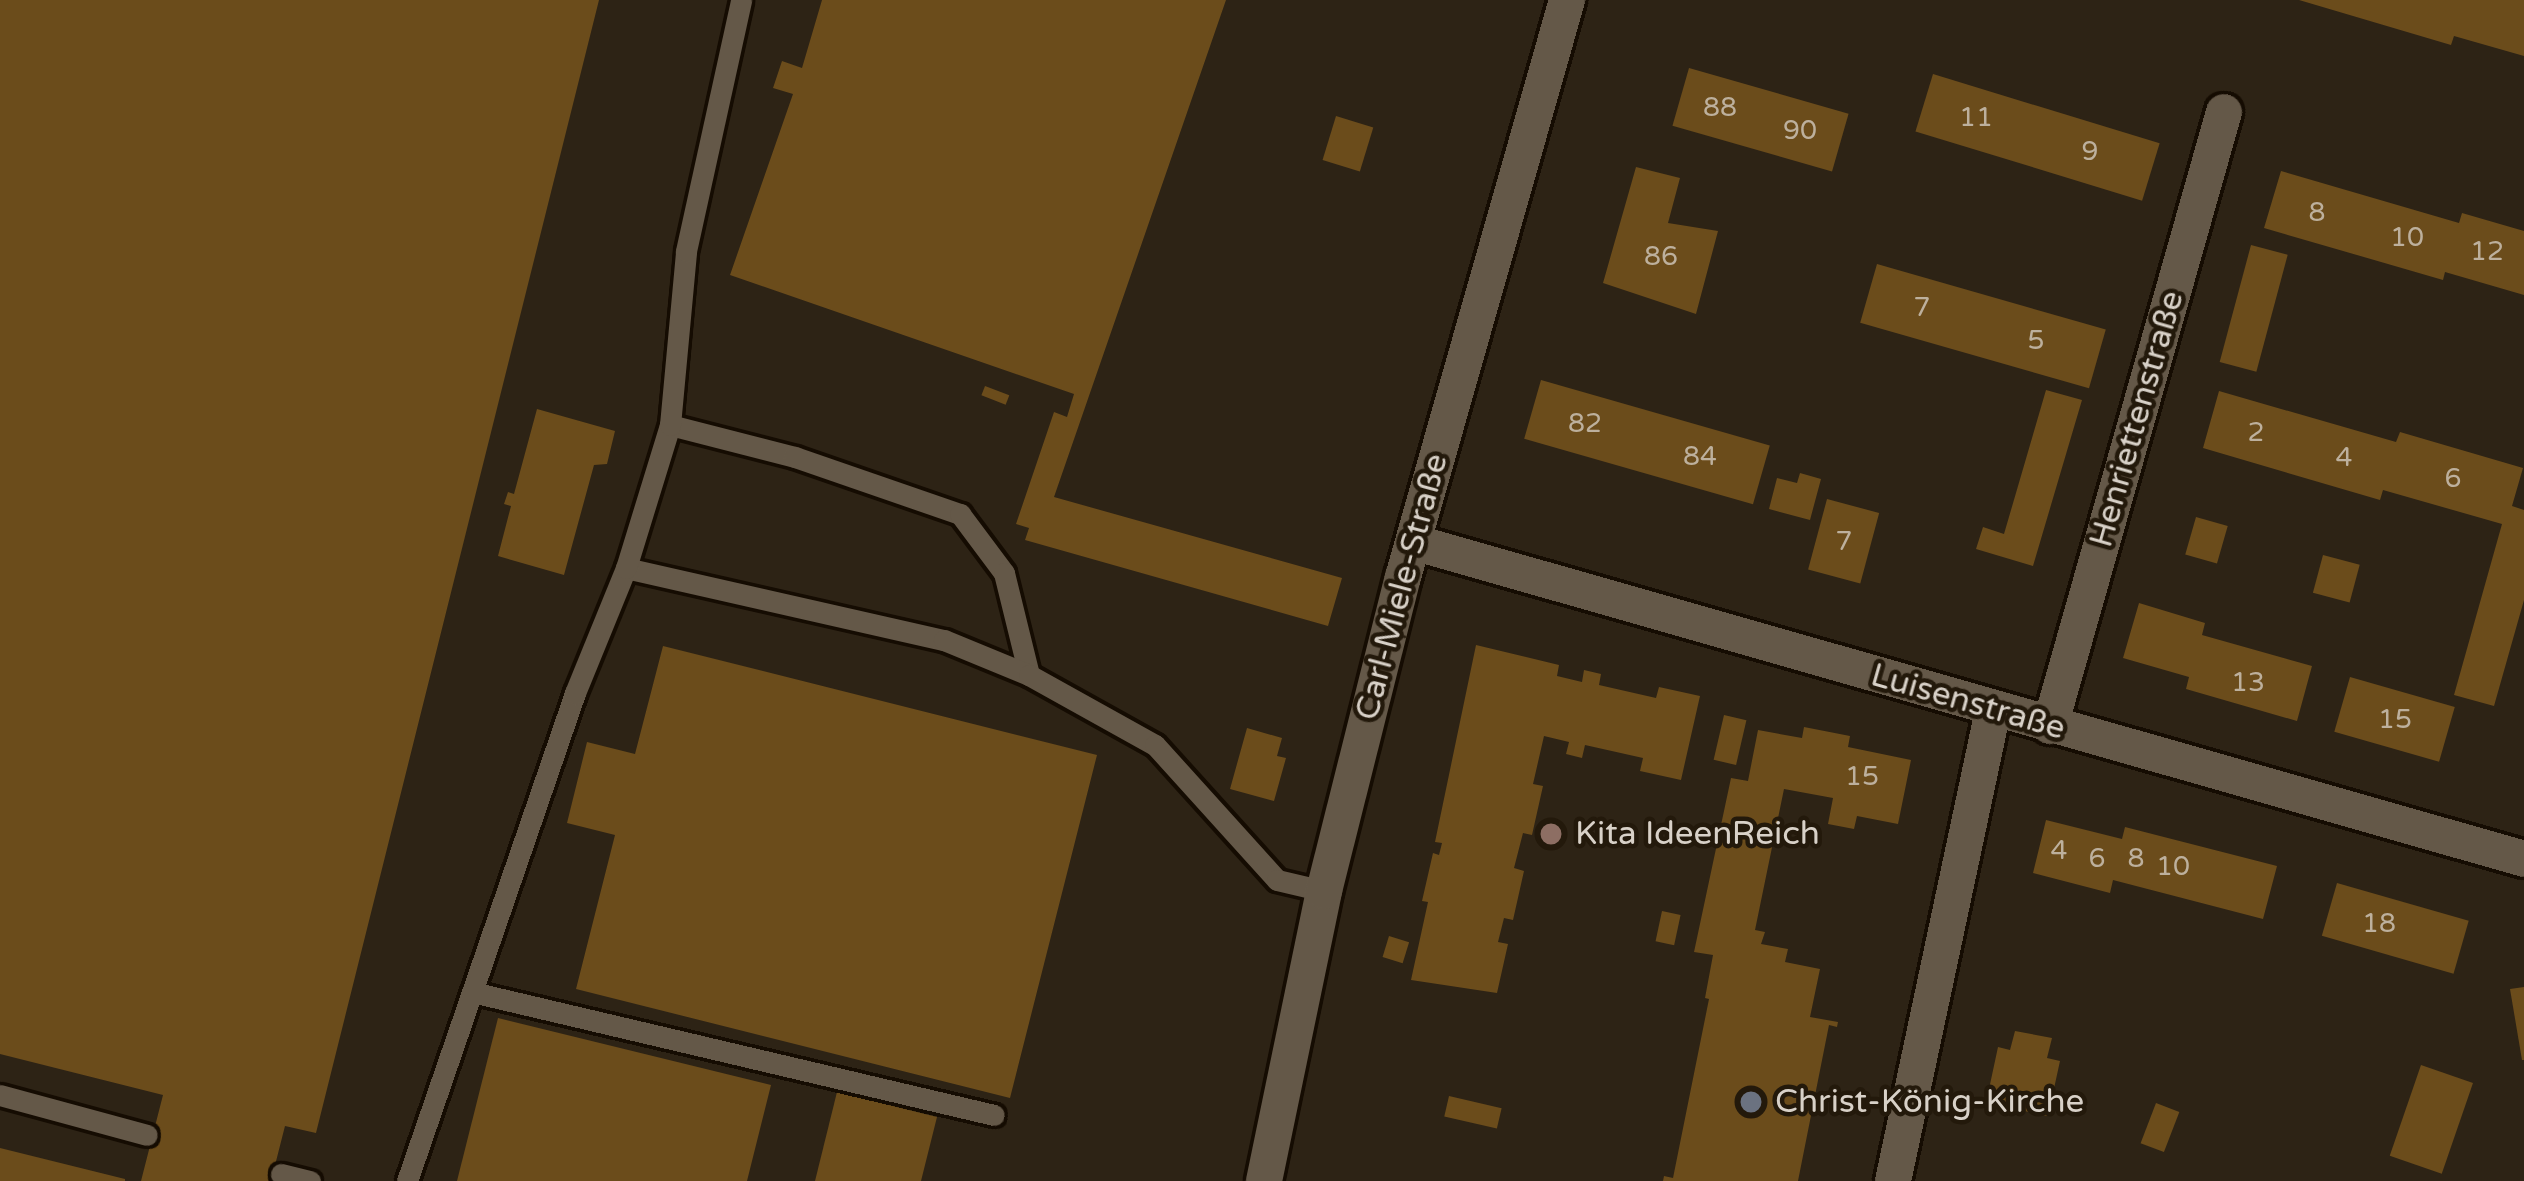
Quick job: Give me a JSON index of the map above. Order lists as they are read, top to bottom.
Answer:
{
  "streets": {
    "street": ["Henriettenstraße", "Carl-Miele-Straße", "Luisenstraße"]
  },
  "crossings": [
    ["Henriettenstraße", "Luisenstraße"],
    ["Carl-Miele-Straße", "Luisenstraße"]
  ],
  "places": ["Kita IdeenReich", "Christ-König-Kirche"],
  "house_numbers": [
    "88",
    "11",
    "90",
    "9",
    "8",
    "10",
    "12",
    "86",
    "7",
    "5",
    "82",
    "2",
    "84",
    "4",
    "6",
    "7",
    "13",
    "15",
    "15",
    "4",
    "6",
    "8",
    "10",
    "18"
  ]
}
